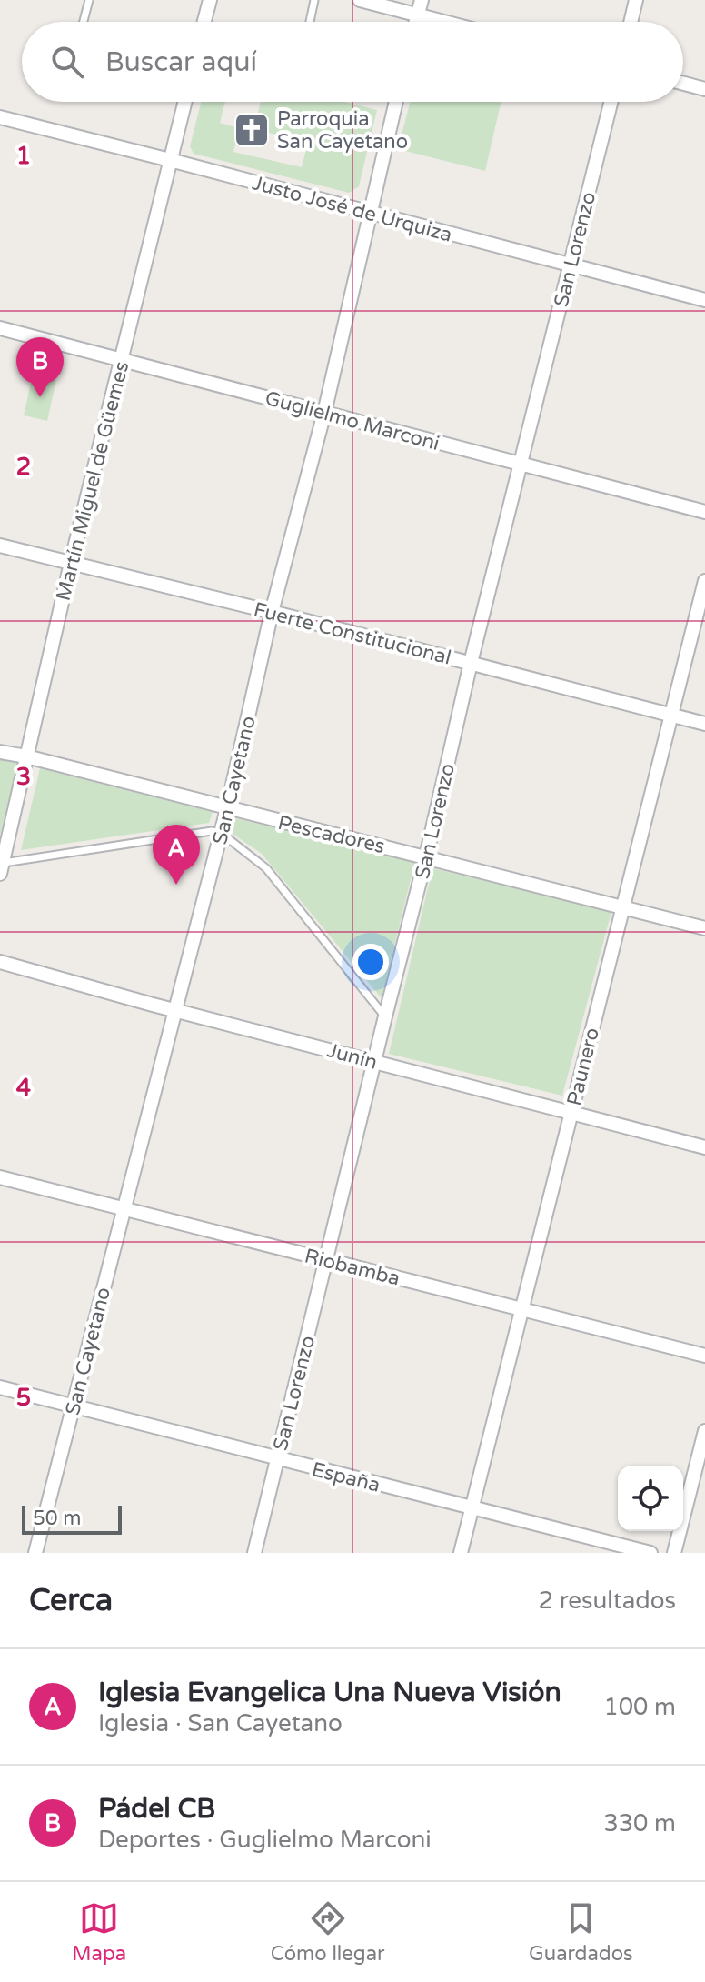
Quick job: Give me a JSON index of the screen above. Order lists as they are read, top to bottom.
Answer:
{
  "streets": {
    "street": [
      "Justo José de Urquiza",
      "San Lorenzo",
      "Guglielmo Marconi",
      "Martín Miguel de Güemes",
      "Fuerte Constitucional",
      "San Cayetano",
      "Pescadores",
      "Junín",
      "Paunero",
      "Riobamba",
      "España"
    ]
  },
  "crossings": [
    ["Justo José de Urquiza", "San Lorenzo"],
    ["Justo José de Urquiza", "Martín Miguel de Güemes"],
    ["Justo José de Urquiza", "San Cayetano"],
    ["San Lorenzo", "Guglielmo Marconi"],
    ["San Lorenzo", "Fuerte Constitucional"],
    ["San Lorenzo", "Pescadores"],
    ["San Lorenzo", "Junín"],
    ["San Lorenzo", "Riobamba"],
    ["San Lorenzo", "España"],
    ["Guglielmo Marconi", "Martín Miguel de Güemes"],
    ["Guglielmo Marconi", "San Cayetano"],
    ["Martín Miguel de Güemes", "Fuerte Constitucional"],
    ["Martín Miguel de Güemes", "Pescadores"],
    ["Fuerte Constitucional", "San Cayetano"],
    ["Fuerte Constitucional", "Paunero"],
    ["San Cayetano", "Pescadores"],
    ["San Cayetano", "Junín"],
    ["San Cayetano", "Riobamba"],
    ["San Cayetano", "España"],
    ["Pescadores", "Paunero"],
    ["Junín", "Paunero"],
    ["Paunero", "Riobamba"],
    ["Paunero", "España"]
  ],
  "places": {
    "church": ["Parroquia San Cayetano"]
  },
  "scale_bar": "50 m",
  "page": {
    "search": "Buscar aquí",
    "pins": ["B", "A"],
    "scale": "50 m",
    "heading": ["Cerca", "2 resultados"],
    "list": [
      {
        "mark": "A",
        "name": "Iglesia Evangelica Una Nueva Visión",
        "note": "Iglesia · San Cayetano",
        "value": "100 m"
      },
      {
        "mark": "B",
        "name": "Pádel CB",
        "note": "Deportes · Guglielmo Marconi",
        "value": "330 m"
      }
    ],
    "nav": ["Mapa", "Cómo llegar", "Guardados"]
  },
  "grid": {
    "rows": [
      "1",
      "2",
      "3",
      "4",
      "5"
    ]
  }
}
